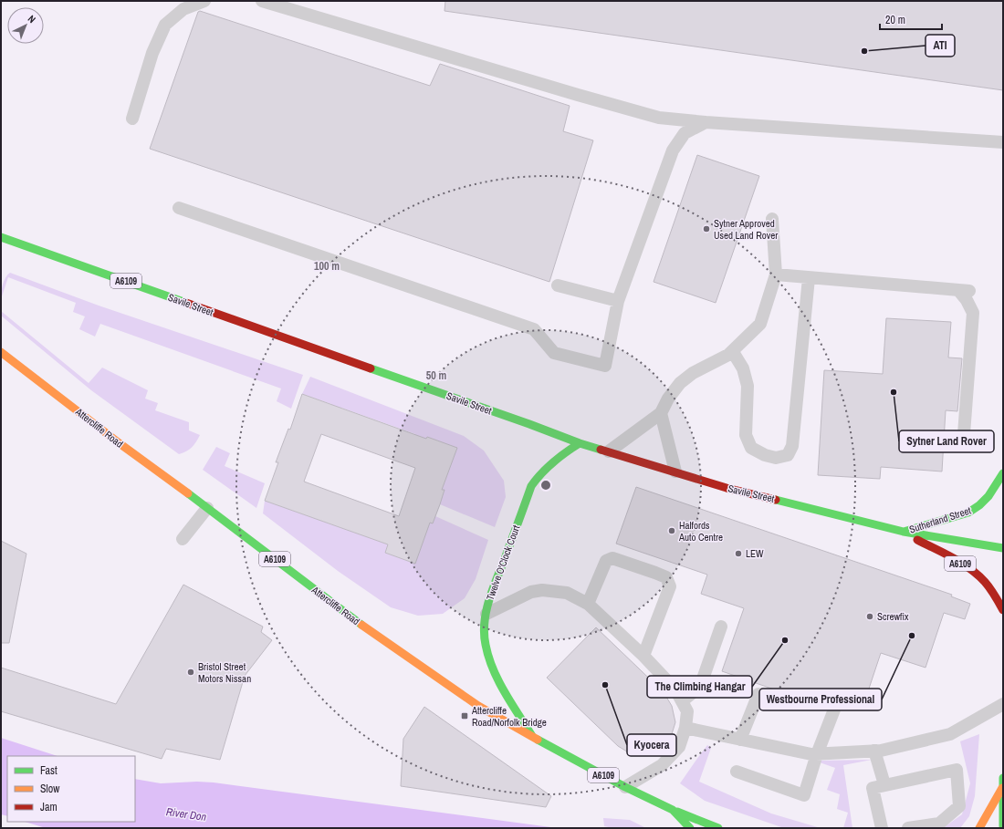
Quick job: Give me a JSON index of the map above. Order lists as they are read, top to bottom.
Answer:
{
  "streets": {
    "main road": [
      "A6109",
      "Savile Street",
      "Attercliffe Road",
      "Sutherland Street",
      "Twelve O'Clock Court"
    ]
  },
  "crossings": [
    ["A6109", "Attercliffe Road"],
    ["Savile Street", "Sutherland Street"],
    ["Savile Street", "Twelve O'Clock Court"],
    ["Attercliffe Road", "Twelve O'Clock Court"]
  ],
  "water": ["River Don"],
  "places": {
    "other": [
      "ATI",
      "Sytner Approved Used Land Rover",
      "Sytner Land Rover",
      "Halfords Auto Centre",
      "LEW",
      "Screwfix",
      "Westbourne Professional",
      "The Climbing Hangar",
      "Bristol Street Motors Nissan",
      "Kyocera"
    ],
    "transit": ["Attercliffe Road/Norfolk Bridge"]
  },
  "legend": ["Fast", "Slow", "Jam"],
  "scale_bar": "20 m",
  "north": "top right",
  "rings": ["100 m", "50 m"]
}
